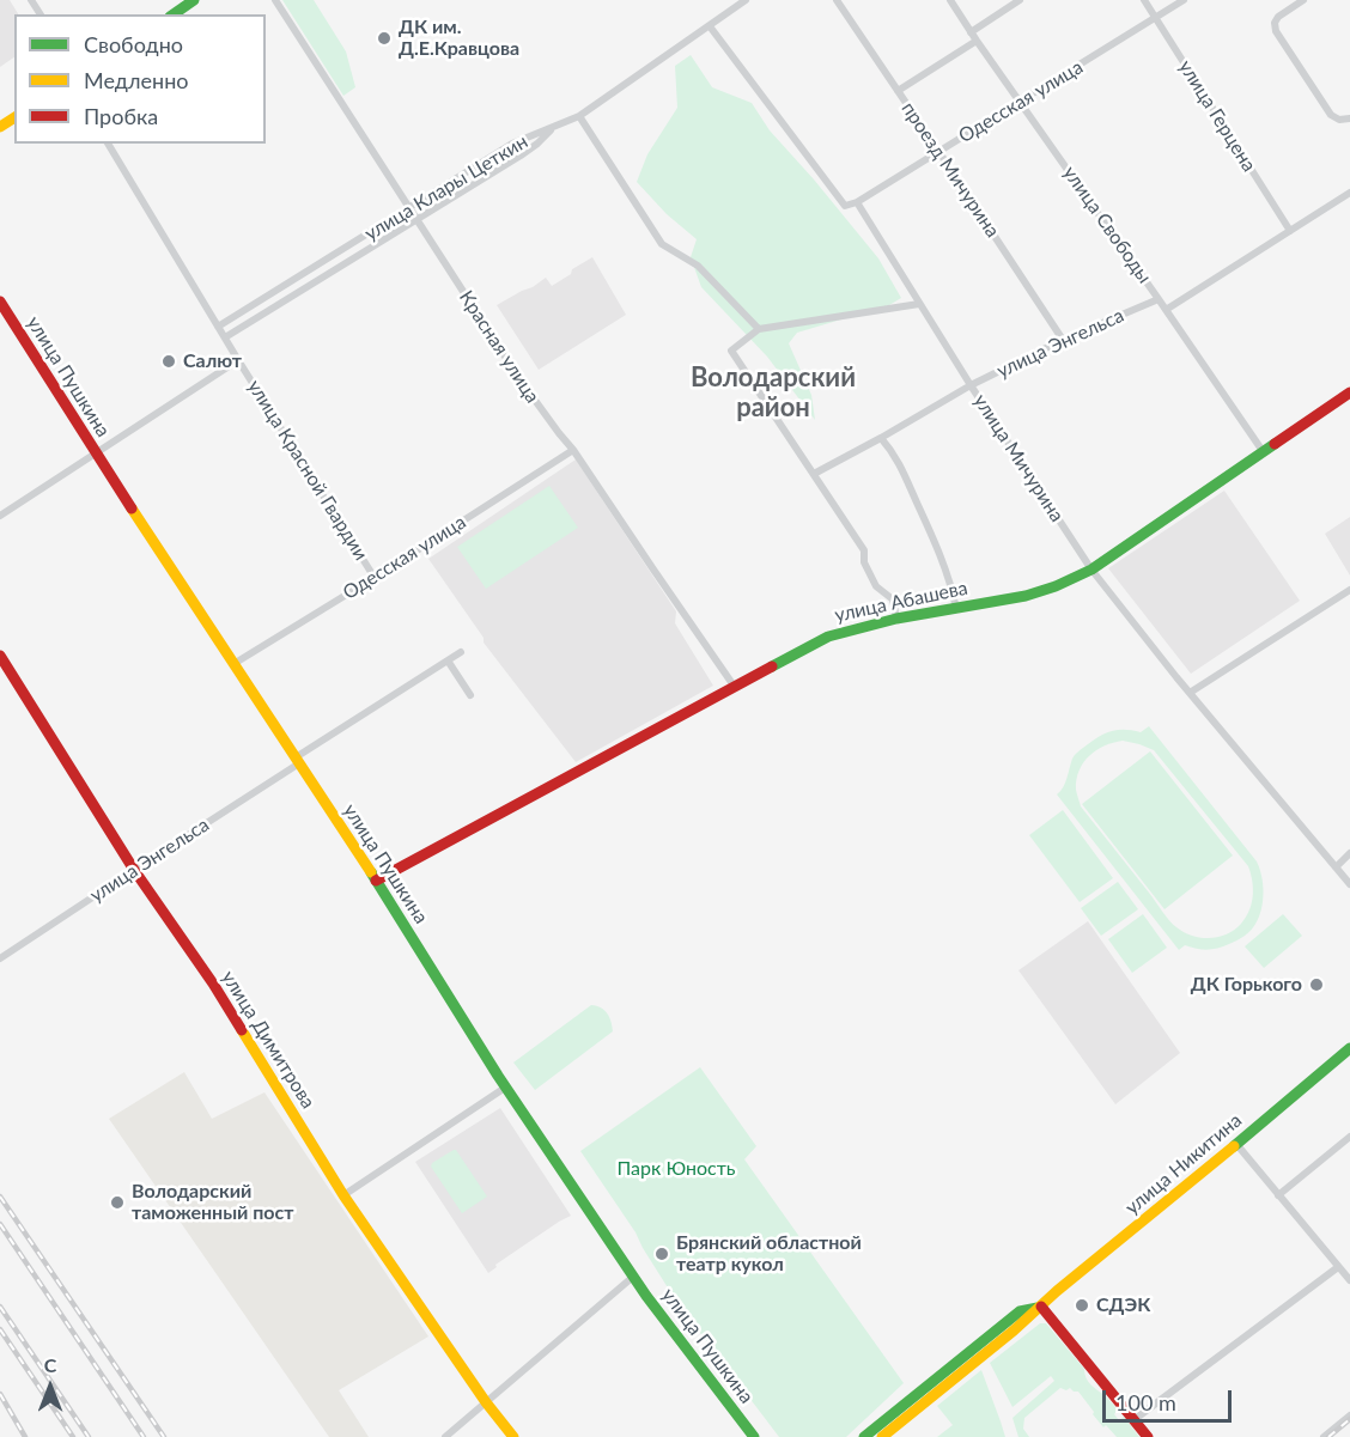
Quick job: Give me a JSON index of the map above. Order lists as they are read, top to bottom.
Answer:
{
  "streets": {
    "main road": [
      "улица Пушкина",
      "улица Абашева",
      "улица Димитрова",
      "улица Никитина"
    ],
    "street": [
      "Одесская улица",
      "улица Герцена",
      "проезд Мичурина",
      "улица Клары Цеткин",
      "улица Свободы",
      "улица Энгельса",
      "Красная улица",
      "улица Мичурина",
      "улица Красной Гвардии"
    ]
  },
  "crossings": [
    ["Одесская улица", "улица Герцена"],
    ["Одесская улица", "проезд Мичурина"],
    ["Одесская улица", "улица Свободы"],
    ["Одесская улица", "Красная улица"],
    ["Одесская улица", "улица Пушкина"],
    ["Одесская улица", "улица Мичурина"],
    ["Одесская улица", "улица Красной Гвардии"],
    ["проезд Мичурина", "улица Энгельса"],
    ["улица Клары Цеткин", "Красная улица"],
    ["улица Клары Цеткин", "улица Мичурина"],
    ["улица Клары Цеткин", "улица Красной Гвардии"],
    ["улица Свободы", "улица Энгельса"],
    ["улица Свободы", "улица Абашева"],
    ["улица Энгельса", "улица Пушкина"],
    ["улица Энгельса", "улица Мичурина"],
    ["улица Энгельса", "улица Димитрова"],
    ["Красная улица", "улица Абашева"],
    ["улица Пушкина", "улица Абашева"],
    ["улица Мичурина", "улица Абашева"]
  ],
  "districts": ["Володарский район"],
  "parks": ["Парк Юность"],
  "places": [
    "ДК им. Д.Е.Кравцова",
    "Салют",
    "ДК Горького",
    "Володарский таможенный пост",
    "Брянский областной театр кукол",
    "СДЭК"
  ],
  "legend": ["Свободно", "Медленно", "Пробка"],
  "scale_bar": "100 m",
  "north": "top"
}
